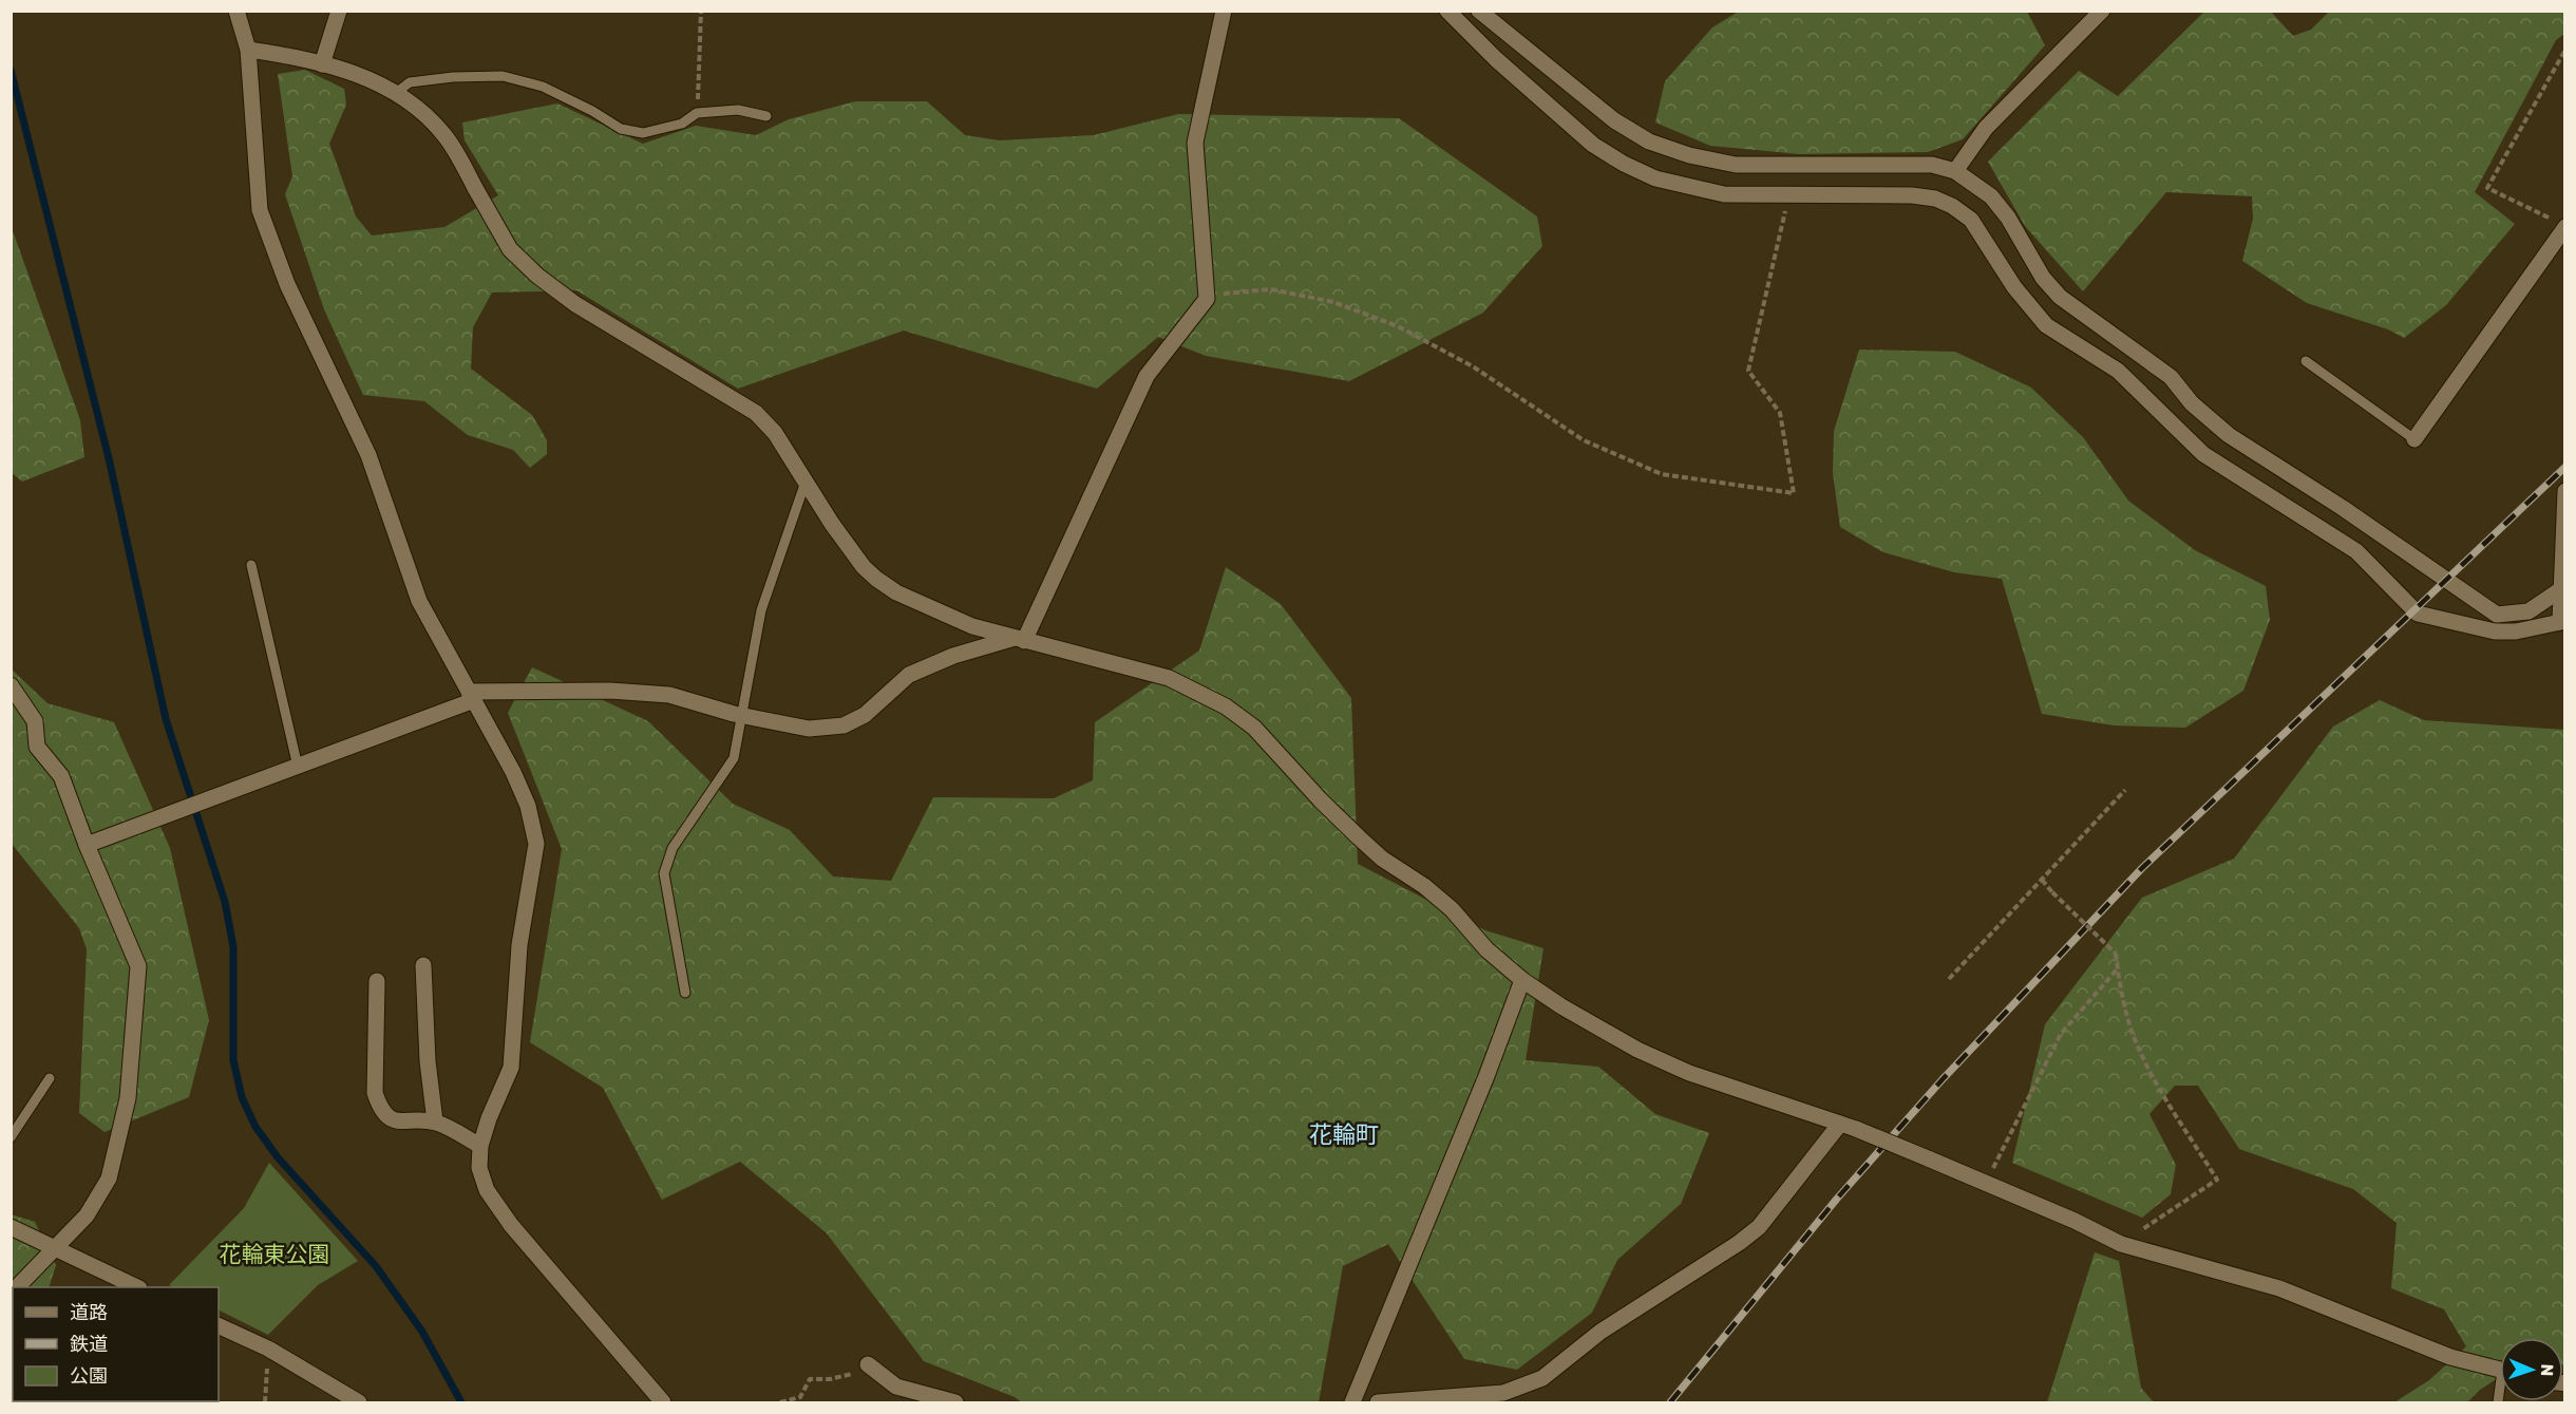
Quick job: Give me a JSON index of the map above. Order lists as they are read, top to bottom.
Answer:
{
  "districts": ["花輪町"],
  "parks": ["花輪東公園"],
  "legend": ["道路", "鉄道", "公園"],
  "north": "right"
}
